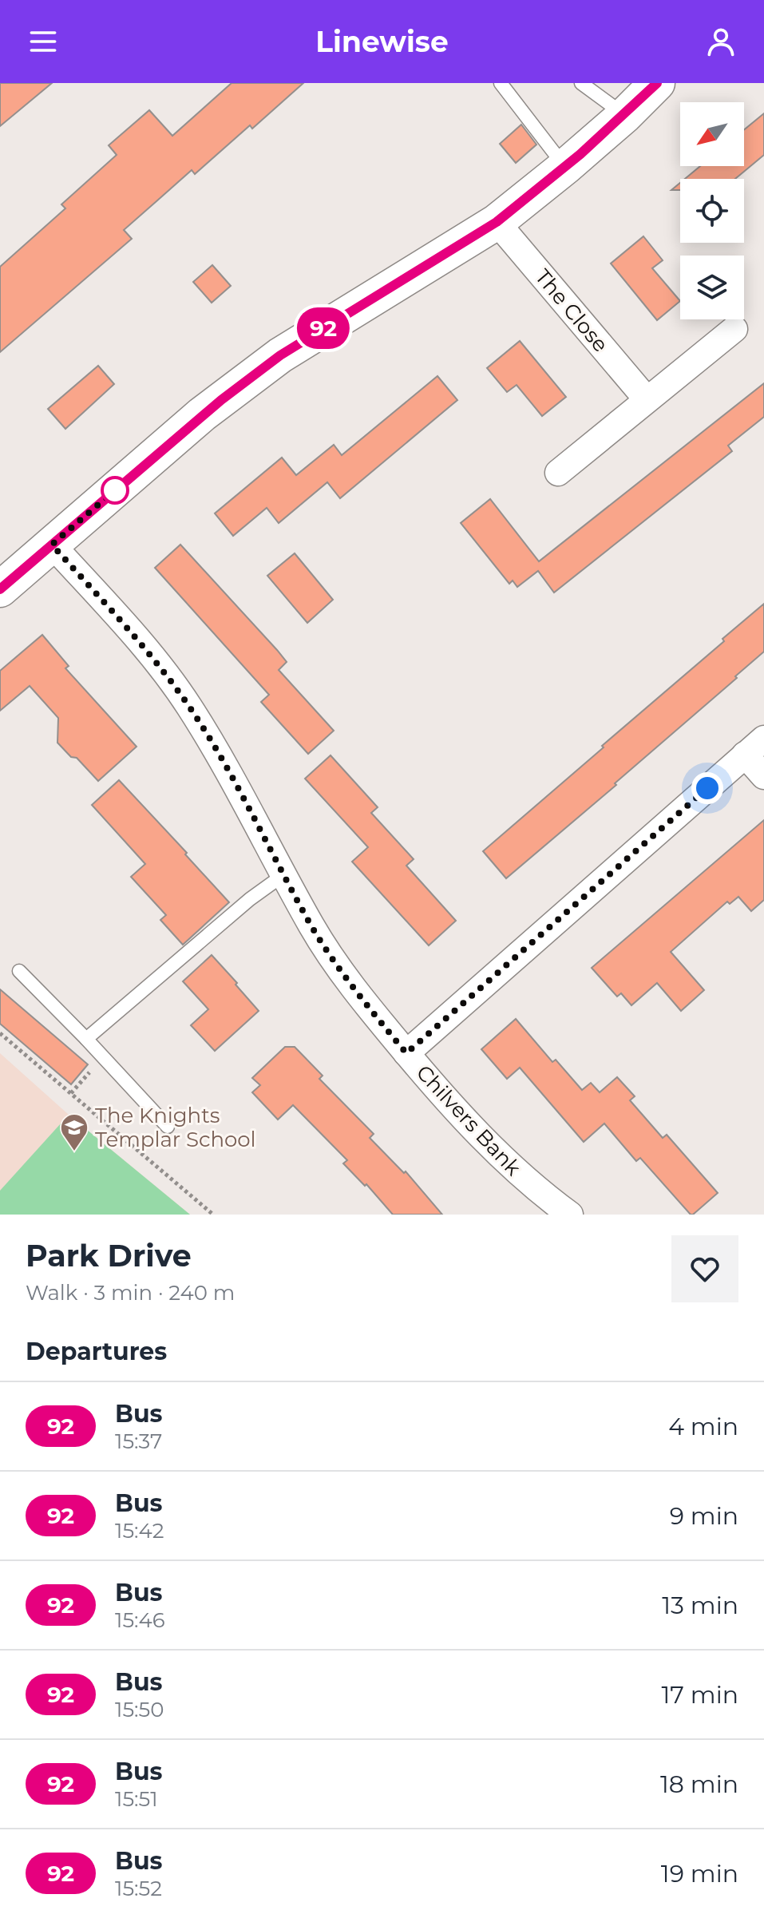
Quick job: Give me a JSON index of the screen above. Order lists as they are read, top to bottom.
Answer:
{
  "streets": {
    "street": ["The Close", "Chilvers Bank"]
  },
  "places": {
    "school or university": ["The Knights Templar School"]
  },
  "lines": ["bus line 92"],
  "north": "bottom left",
  "page": {
    "header": "Linewise",
    "on_map": "92",
    "heading": [
      ["Park Drive", "Walk · 3 min · 240 m"],
      "Departures"
    ],
    "list": [
      {
        "mark": "92",
        "name": "Bus",
        "note": "15:37",
        "value": "4 min"
      },
      {
        "mark": "92",
        "name": "Bus",
        "note": "15:42",
        "value": "9 min"
      },
      {
        "mark": "92",
        "name": "Bus",
        "note": "15:46",
        "value": "13 min"
      },
      {
        "mark": "92",
        "name": "Bus",
        "note": "15:50",
        "value": "17 min"
      },
      {
        "mark": "92",
        "name": "Bus",
        "note": "15:51",
        "value": "18 min"
      },
      {
        "mark": "92",
        "name": "Bus",
        "note": "15:52",
        "value": "19 min"
      }
    ]
  }
}
